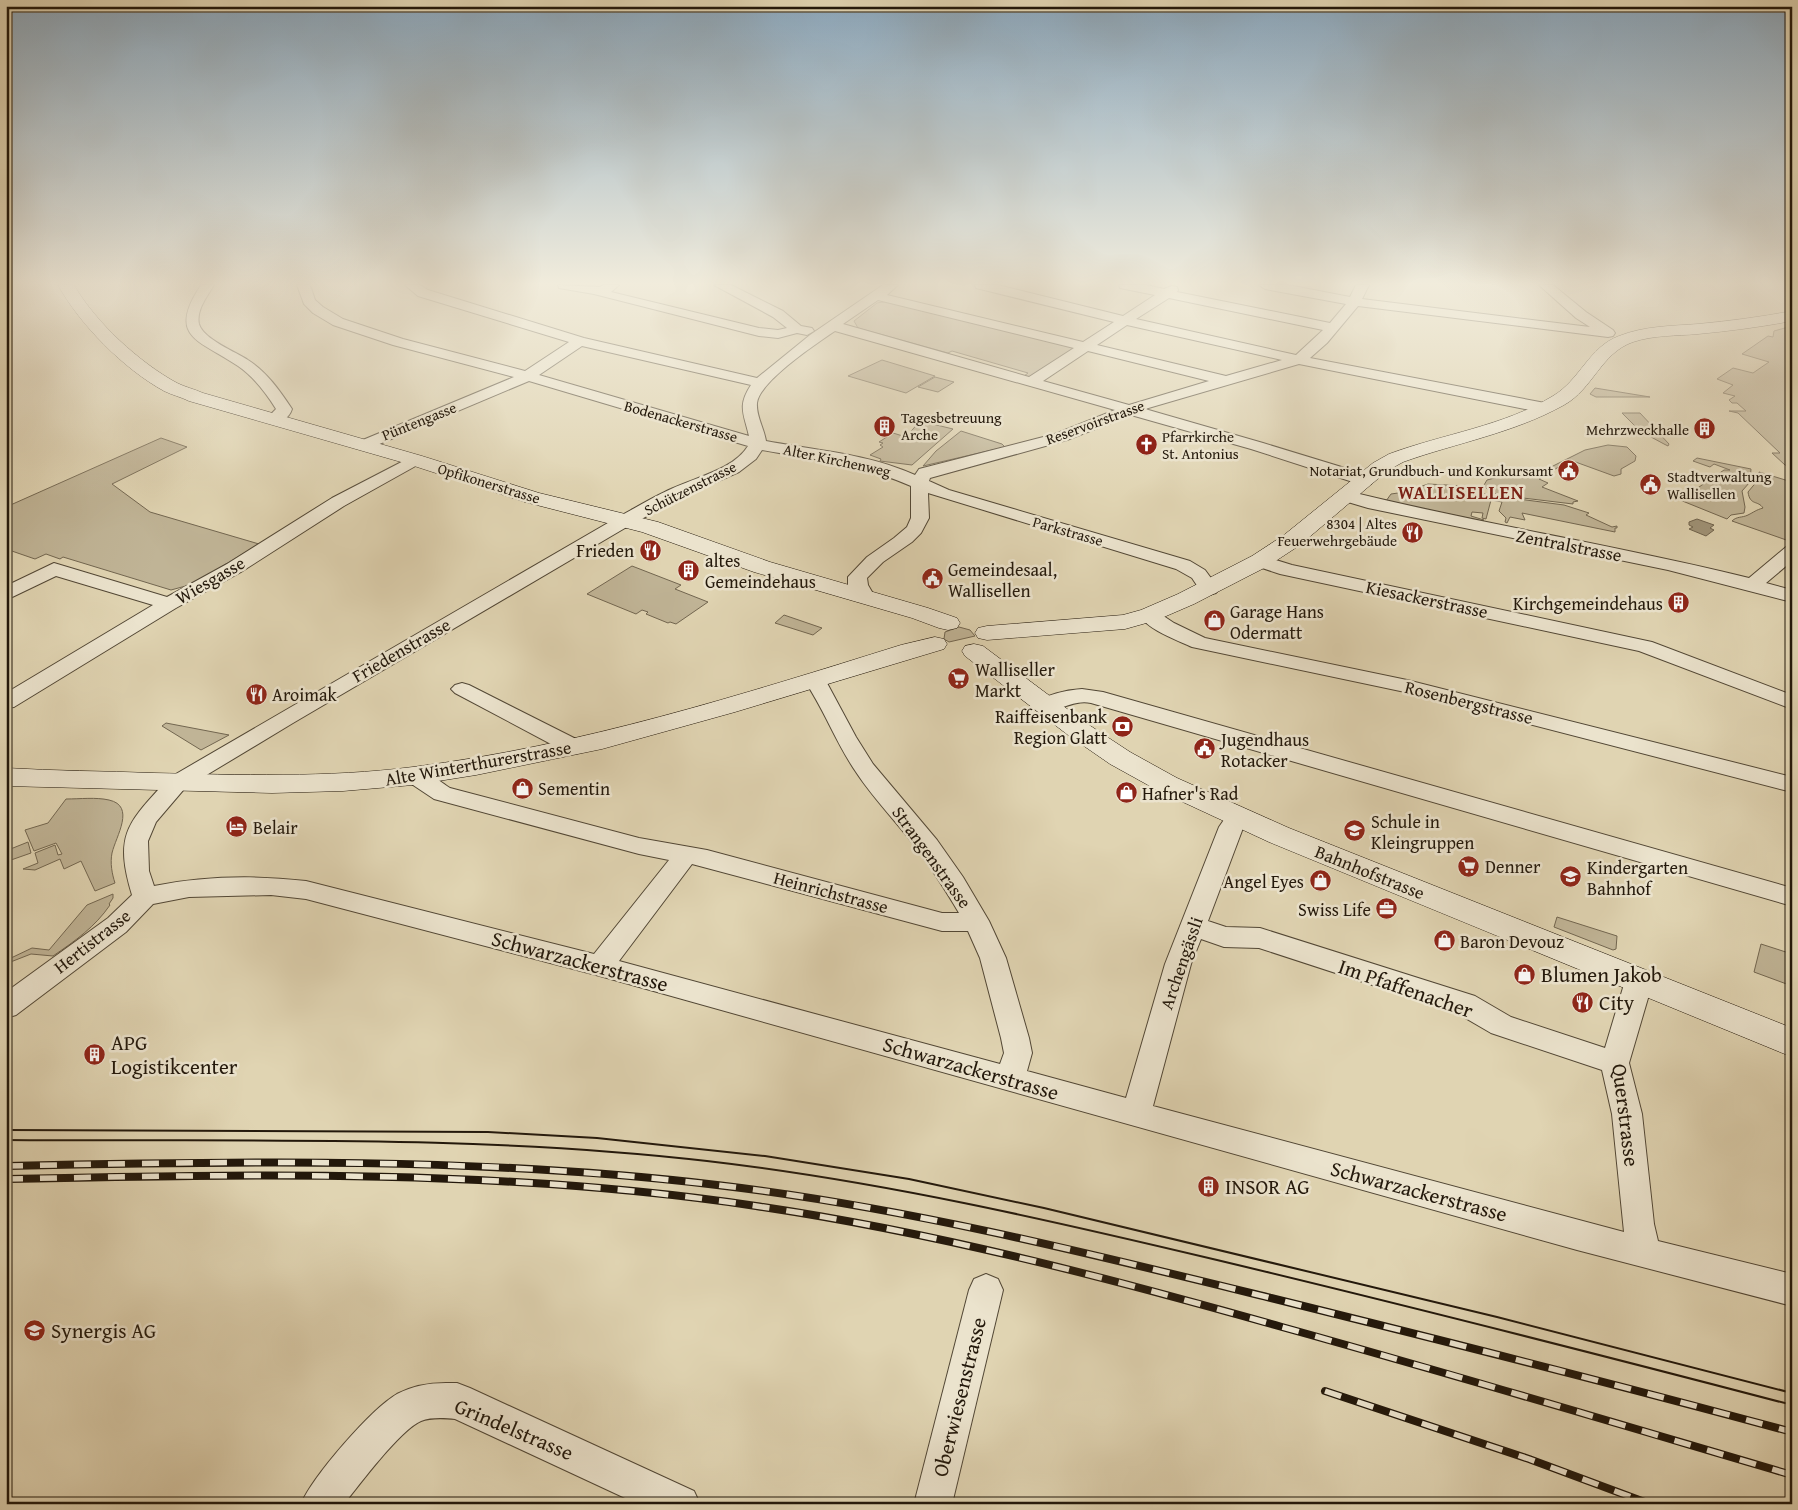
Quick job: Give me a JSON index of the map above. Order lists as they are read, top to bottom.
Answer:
{
  "streets": {
    "main road": ["Opfikonerstrasse", "Alte Winterthurerstrasse", "Bahnhofstrasse"],
    "street": [
      "Püntengasse",
      "Bodenackerstrasse",
      "Reservoirstrasse",
      "Alter Kirchenweg",
      "Schützenstrasse",
      "Parkstrasse",
      "Zentralstrasse",
      "Wiesgasse",
      "Kiesackerstrasse",
      "Friedenstrasse",
      "Rosenbergstrasse",
      "Strangenstrasse",
      "Heinrichstrasse",
      "Hertistrasse",
      "Schwarzackerstrasse",
      "Archengässli",
      "Im Pfaffenacher",
      "Querstrasse",
      "Oberwiesenstrasse",
      "Grindelstrasse"
    ]
  },
  "crossings": [
    ["Püntengasse", "Bodenackerstrasse"],
    ["Püntengasse", "Opfikonerstrasse"],
    ["Bodenackerstrasse", "Alter Kirchenweg"],
    ["Bodenackerstrasse", "Schützenstrasse"],
    ["Reservoirstrasse", "Alter Kirchenweg"],
    ["Reservoirstrasse", "Parkstrasse"],
    ["Alter Kirchenweg", "Schützenstrasse"],
    ["Alter Kirchenweg", "Parkstrasse"],
    ["Opfikonerstrasse", "Schützenstrasse"],
    ["Opfikonerstrasse", "Wiesgasse"],
    ["Opfikonerstrasse", "Friedenstrasse"],
    ["Opfikonerstrasse", "Alte Winterthurerstrasse"],
    ["Opfikonerstrasse", "Bahnhofstrasse"],
    ["Schützenstrasse", "Friedenstrasse"],
    ["Friedenstrasse", "Alte Winterthurerstrasse"],
    ["Friedenstrasse", "Hertistrasse"],
    ["Alte Winterthurerstrasse", "Strangenstrasse"],
    ["Alte Winterthurerstrasse", "Heinrichstrasse"],
    ["Alte Winterthurerstrasse", "Hertistrasse"],
    ["Strangenstrasse", "Heinrichstrasse"],
    ["Strangenstrasse", "Schwarzackerstrasse"],
    ["Bahnhofstrasse", "Archengässli"],
    ["Bahnhofstrasse", "Querstrasse"],
    ["Hertistrasse", "Schwarzackerstrasse"],
    ["Schwarzackerstrasse", "Archengässli"],
    ["Schwarzackerstrasse", "Querstrasse"],
    ["Archengässli", "Im Pfaffenacher"],
    ["Im Pfaffenacher", "Querstrasse"]
  ],
  "districts": ["WALLISELLEN"],
  "places": {
    "building": [
      "Tagesbetreuung Arche",
      "Mehrzweckhalle",
      "altes Gemeindehaus",
      "Kirchgemeindehaus",
      "APG Logistikcenter",
      "INSOR AG"
    ],
    "church": ["Pfarrkirche St. Antonius"],
    "public building": [
      "Notariat, Grundbuch- und Konkursamt",
      "Stadtverwaltung Wallisellen",
      "Gemeindesaal, Wallisellen",
      "Jugendhaus Rotacker"
    ],
    "restaurant": [
      "8304 | Altes Feuerwehrgebäude",
      "Frieden",
      "Aroimak",
      "City"
    ],
    "shop": [
      "Garage Hans Odermatt",
      "Sementin",
      "Hafner's Rad",
      "Angel Eyes",
      "Baron Devouz",
      "Blumen Jakob"
    ],
    "supermarket": ["Walliseller Markt", "Denner"],
    "bank": ["Raiffeisenbank Region Glatt"],
    "hotel": ["Belair"],
    "school or university": ["Schule in Kleingruppen", "Kindergarten Bahnhof", "Synergis AG"],
    "office": ["Swiss Life"]
  }
}
